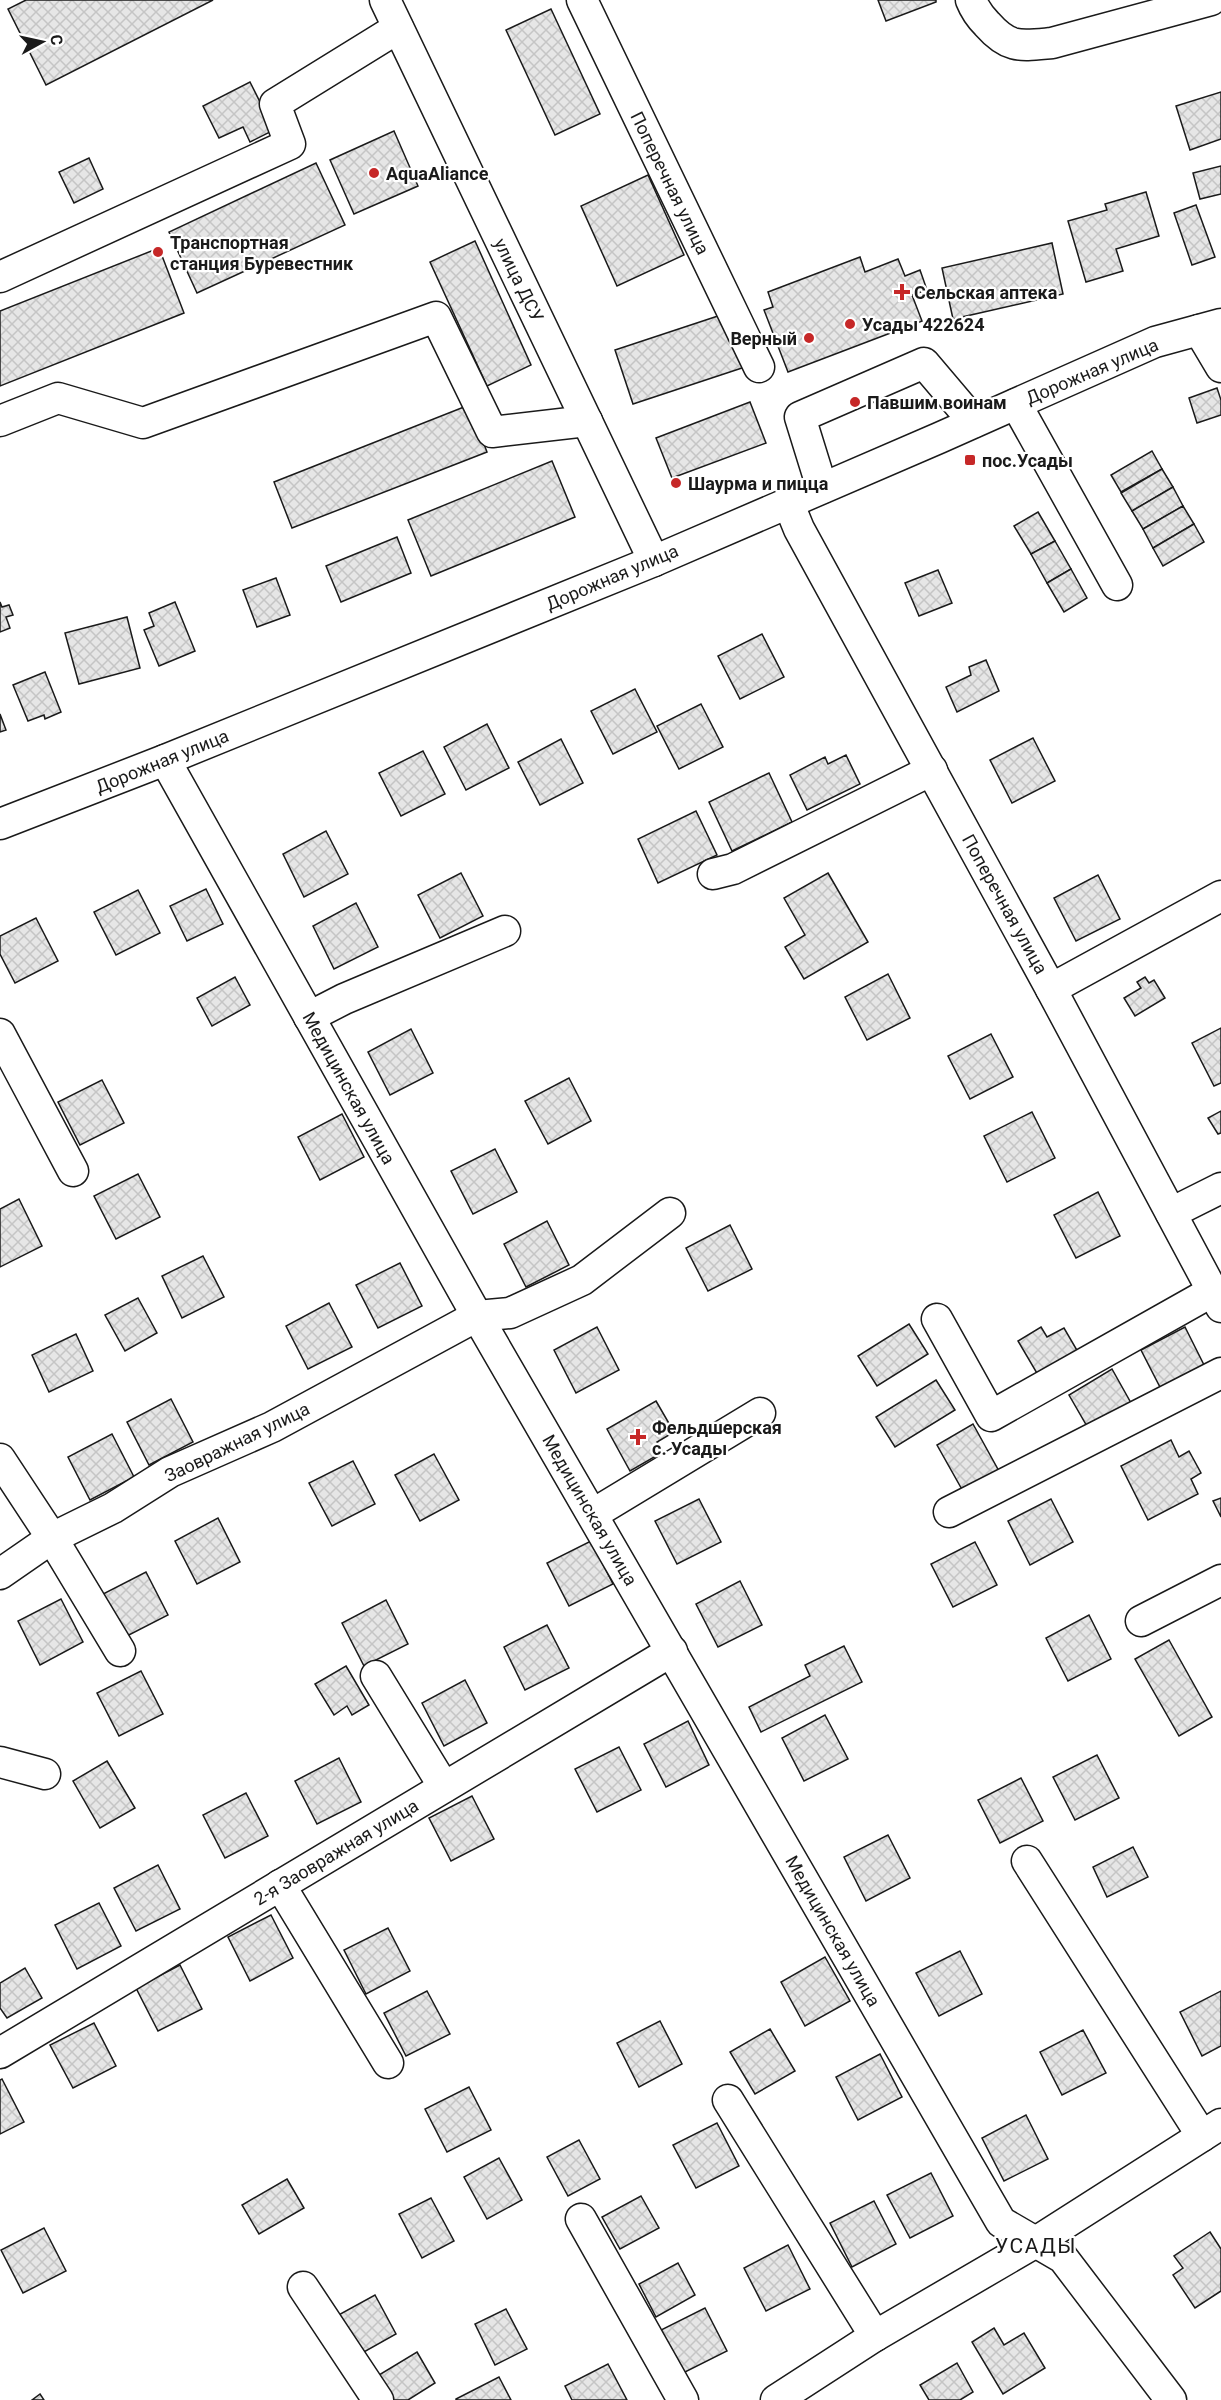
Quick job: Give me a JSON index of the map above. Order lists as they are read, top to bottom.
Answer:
{
  "streets": {
    "street": [
      "Поперечная улица",
      "улица ДСУ",
      "Дорожная улица",
      "Медицинская улица",
      "Заовражная улица",
      "2-я Заовражная улица"
    ]
  },
  "crossings": [
    ["Поперечная улица", "Дорожная улица"],
    ["улица ДСУ", "Дорожная улица"],
    ["Дорожная улица", "Медицинская улица"],
    ["Медицинская улица", "Заовражная улица"],
    ["Медицинская улица", "2-я Заовражная улица"]
  ],
  "districts": ["УСАДЫ"],
  "places": {
    "other": [
      "AquaAliance",
      "Транспортная станция Буревестник",
      "Усады 422624",
      "Верный",
      "Павшим воинам",
      "Шаурма и пицца"
    ],
    "health": ["Сельская аптека", "Фельдшерская с. Усады"],
    "transit": ["пос.Усады"]
  },
  "north": "right"
}
